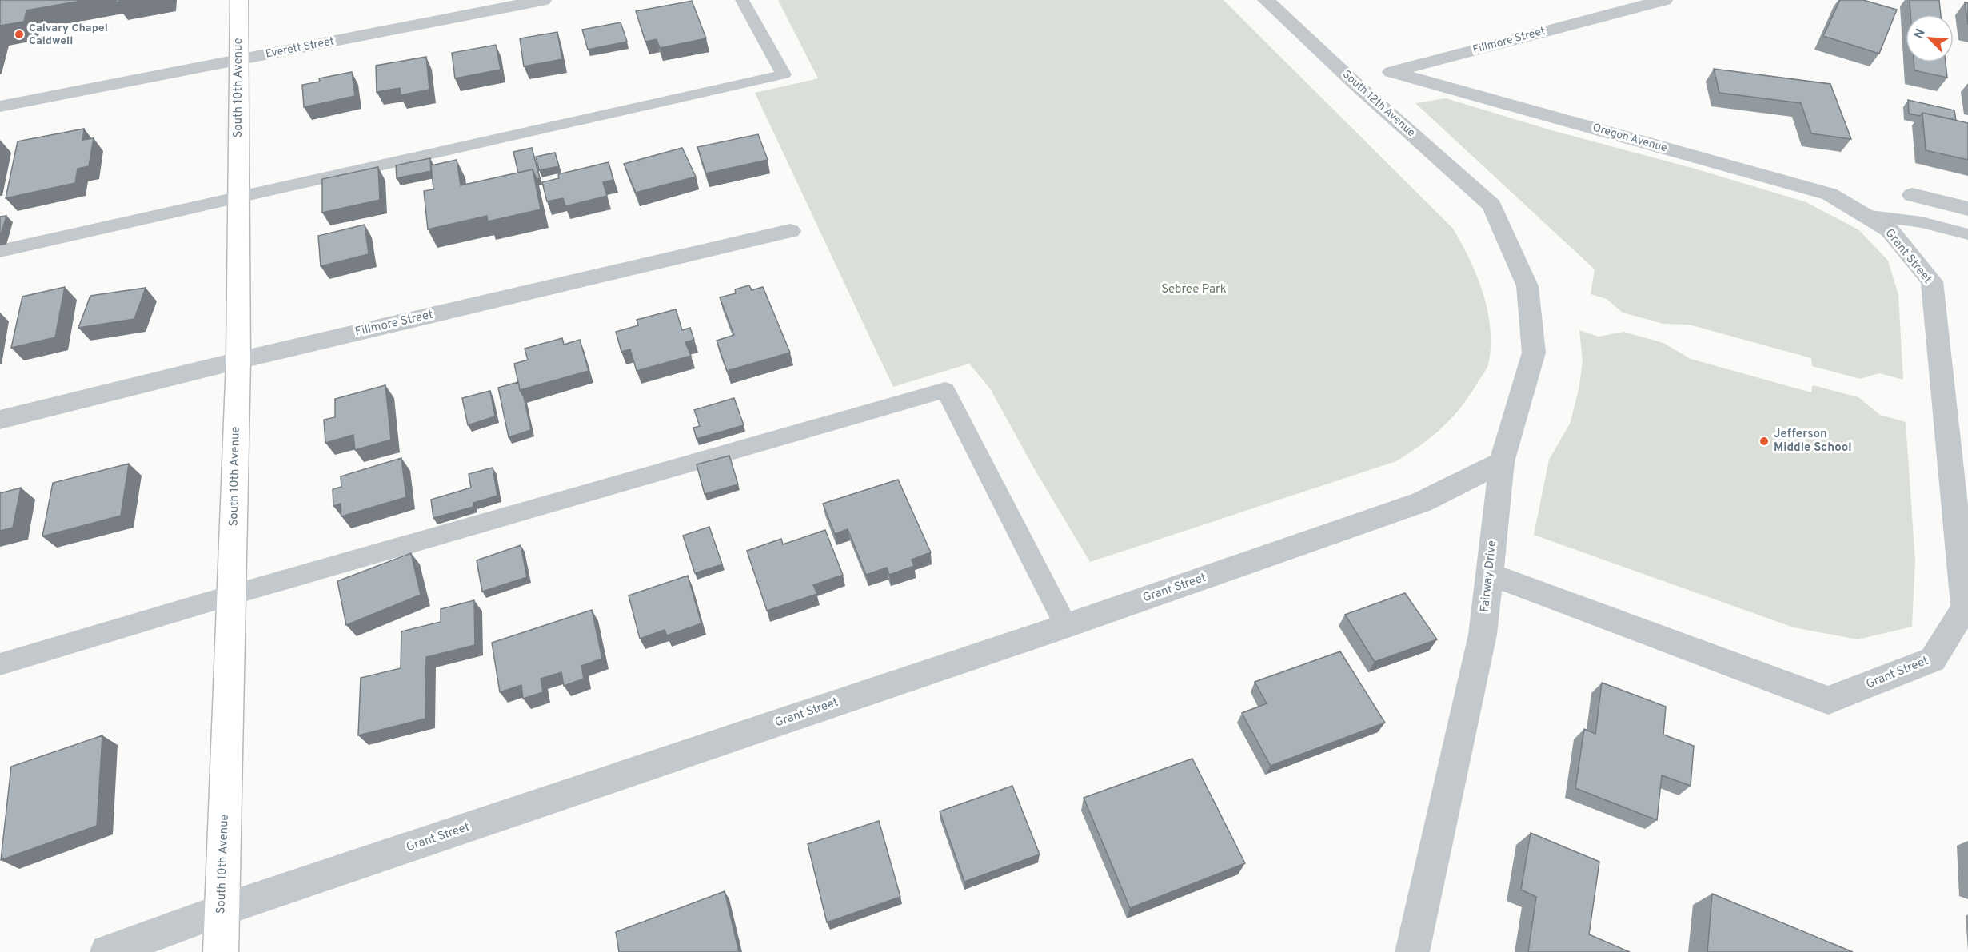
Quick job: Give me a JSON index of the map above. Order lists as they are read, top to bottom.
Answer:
{
  "streets": {
    "main road": ["South 10th Avenue"],
    "street": [
      "Fillmore Street",
      "Everett Street",
      "South 12th Avenue",
      "Oregon Avenue",
      "Grant Street",
      "Fairway Drive"
    ]
  },
  "crossings": [
    ["Fillmore Street", "South 10th Avenue"],
    ["Fillmore Street", "South 12th Avenue"],
    ["Fillmore Street", "Oregon Avenue"],
    ["Everett Street", "South 10th Avenue"],
    ["South 10th Avenue", "Grant Street"],
    ["South 12th Avenue", "Fairway Drive"],
    ["Oregon Avenue", "Grant Street"],
    ["Grant Street", "Fairway Drive"]
  ],
  "parks": ["Sebree Park"],
  "places": ["Calvary Chapel Caldwell", "Jefferson Middle School"],
  "north": "top left"
}
